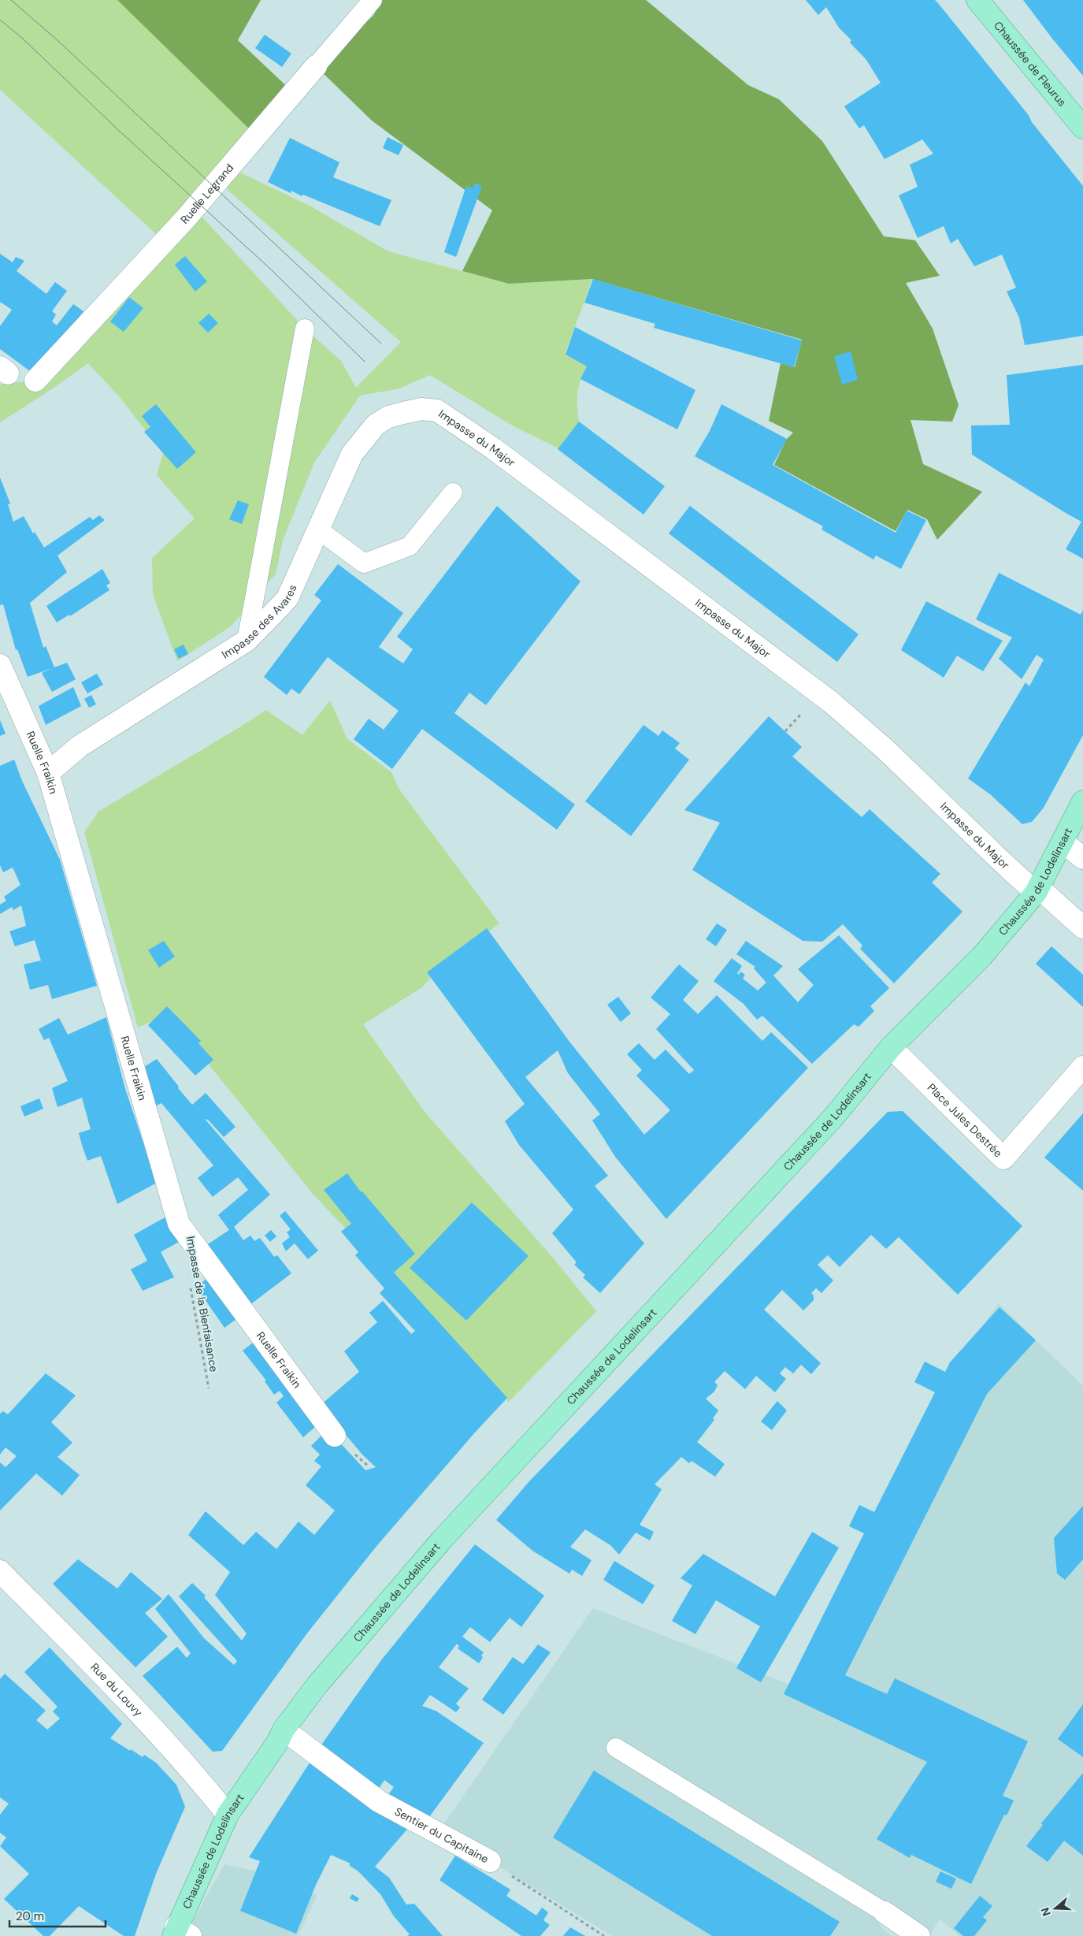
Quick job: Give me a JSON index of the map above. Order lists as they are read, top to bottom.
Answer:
{
  "streets": {
    "main road": ["Chaussée de Fleurus", "Chaussée de Lodelinsart"],
    "street": [
      "Ruelle Legrand",
      "Impasse du Major",
      "Impasse des Avares",
      "Ruelle Fraikin",
      "Place Jules Destrée",
      "Rue du Louvy",
      "Sentier du Capitaine"
    ],
    "path": ["Impasse de la Bienfaisance"]
  },
  "crossings": [
    ["Impasse du Major", "Impasse des Avares"],
    ["Impasse du Major", "Chaussée de Lodelinsart"],
    ["Impasse des Avares", "Ruelle Fraikin"],
    ["Chaussée de Lodelinsart", "Place Jules Destrée"],
    ["Chaussée de Lodelinsart", "Rue du Louvy"],
    ["Chaussée de Lodelinsart", "Sentier du Capitaine"]
  ],
  "scale_bar": "20 m",
  "north": "left"
}
